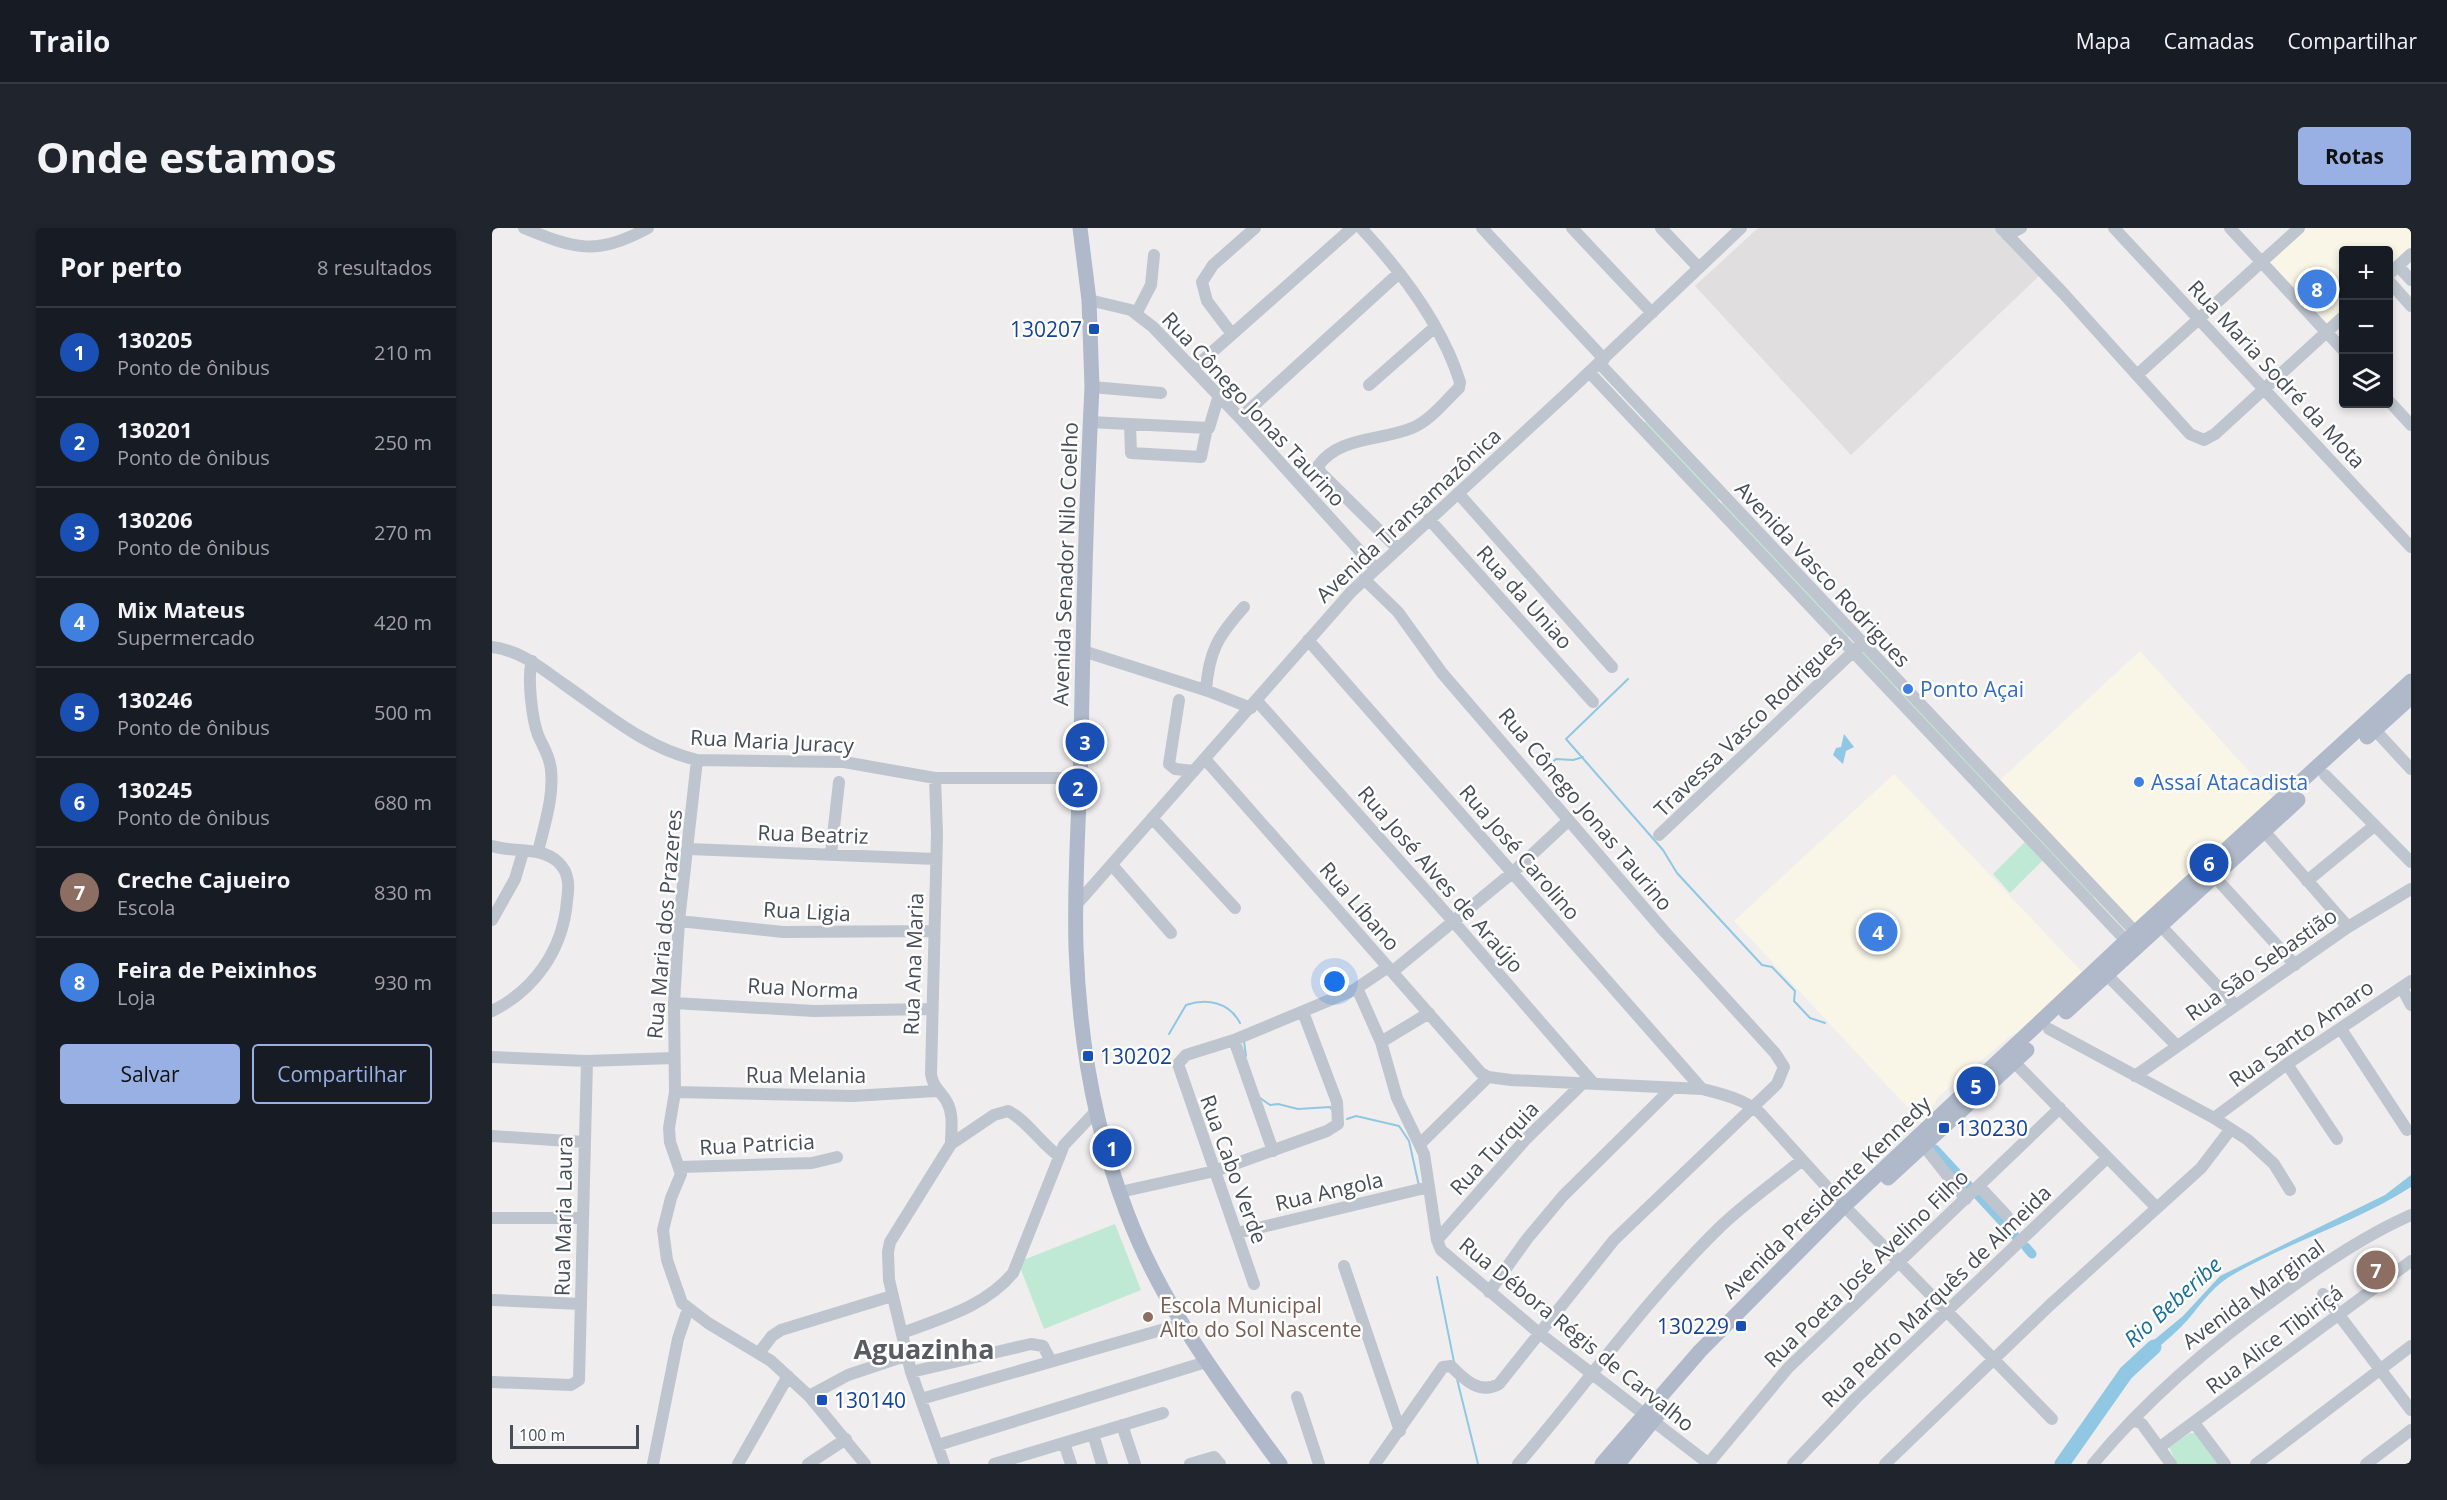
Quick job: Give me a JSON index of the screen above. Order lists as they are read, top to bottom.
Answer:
{
  "streets": {
    "main road": ["Avenida Senador Nilo Coelho", "Avenida Presidente Kennedy"],
    "street": [
      "Rua Maria Sodré da Mota",
      "Rua Cônego Jonas Taurino",
      "Avenida Transamazônica",
      "Avenida Vasco Rodrigues",
      "Rua da Uniao",
      "Travessa Vasco Rodrigues",
      "Rua Maria Juracy",
      "Rua Beatriz",
      "Rua José Carolino",
      "Rua José Alves de Araújo",
      "Rua Líbano",
      "Rua Ligia",
      "Rua Maria dos Prazeres",
      "Rua Ana Maria",
      "Rua São Sebastião",
      "Rua Norma",
      "Rua Santo Amaro",
      "Rua Melania",
      "Rua Patricia",
      "Rua Turquia",
      "Rua Cabo Verde",
      "Rua Angola",
      "Rua Maria Laura",
      "Rua Poeta José Avelino Filho",
      "Avenida Marginal",
      "Rua Pedro Marquês de Almeida",
      "Rua Débora Régis de Carvalho",
      "Rua Alice Tibiriçá"
    ]
  },
  "crossings": [
    ["Rua Cônego Jonas Taurino", "Avenida Transamazônica"],
    ["Rua Cônego Jonas Taurino", "Avenida Senador Nilo Coelho"],
    ["Avenida Transamazônica", "Avenida Senador Nilo Coelho"],
    ["Avenida Transamazônica", "Avenida Vasco Rodrigues"],
    ["Avenida Transamazônica", "Rua da Uniao"],
    ["Avenida Transamazônica", "Rua José Carolino"],
    ["Avenida Transamazônica", "Rua José Alves de Araújo"],
    ["Avenida Transamazônica", "Rua Líbano"],
    ["Avenida Senador Nilo Coelho", "Rua Maria Juracy"],
    ["Avenida Senador Nilo Coelho", "Rua José Alves de Araújo"],
    ["Avenida Vasco Rodrigues", "Travessa Vasco Rodrigues"],
    ["Avenida Vasco Rodrigues", "Avenida Presidente Kennedy"],
    ["Rua Maria Juracy", "Rua Maria dos Prazeres"],
    ["Rua Maria Juracy", "Rua Ana Maria"],
    ["Rua Beatriz", "Rua Maria dos Prazeres"],
    ["Rua Beatriz", "Rua Ana Maria"],
    ["Rua José Alves de Araújo", "Rua Turquia"],
    ["Rua Ligia", "Rua Maria dos Prazeres"],
    ["Rua Ligia", "Rua Ana Maria"],
    ["Rua Maria dos Prazeres", "Rua Norma"],
    ["Rua Maria dos Prazeres", "Rua Melania"],
    ["Rua Maria dos Prazeres", "Rua Patricia"],
    ["Rua Ana Maria", "Rua Norma"],
    ["Rua Ana Maria", "Rua Melania"],
    ["Rua Turquia", "Rua Débora Régis de Carvalho"],
    ["Rua Cabo Verde", "Rua Angola"],
    ["Rua Angola", "Rua Débora Régis de Carvalho"],
    ["Avenida Presidente Kennedy", "Rua Débora Régis de Carvalho"],
    ["Rua Poeta José Avelino Filho", "Rua Débora Régis de Carvalho"]
  ],
  "districts": ["Aguazinha"],
  "water": ["Rio Beberibe"],
  "places": {
    "transit": [
      "130207",
      "130202",
      "130230",
      "130229",
      "130140"
    ],
    "other": ["Ponto Açai", "Assaí Atacadista", "Escola Municipal Alto do Sol Nascente"]
  },
  "scale_bar": "100 m",
  "page": {
    "header": "Trailo",
    "nav": ["Mapa", "Camadas", "Compartilhar"],
    "buttons": [
      "Rotas",
      ["Salvar", "Compartilhar"]
    ],
    "title": "Onde estamos",
    "heading": ["Por perto", "8 resultados"],
    "map_buttons": ["+", "−"],
    "pins": [
      "8",
      "3",
      "2",
      "6",
      "4",
      "5",
      "1",
      "7"
    ],
    "list": [
      {
        "mark": "1",
        "name": "130205",
        "note": "Ponto de ônibus",
        "value": "210 m"
      },
      {
        "mark": "2",
        "name": "130201",
        "note": "Ponto de ônibus",
        "value": "250 m"
      },
      {
        "mark": "3",
        "name": "130206",
        "note": "Ponto de ônibus",
        "value": "270 m"
      },
      {
        "mark": "4",
        "name": "Mix Mateus",
        "note": "Supermercado",
        "value": "420 m"
      },
      {
        "mark": "5",
        "name": "130246",
        "note": "Ponto de ônibus",
        "value": "500 m"
      },
      {
        "mark": "6",
        "name": "130245",
        "note": "Ponto de ônibus",
        "value": "680 m"
      },
      {
        "mark": "7",
        "name": "Creche Cajueiro",
        "note": "Escola",
        "value": "830 m"
      },
      {
        "mark": "8",
        "name": "Feira de Peixinhos",
        "note": "Loja",
        "value": "930 m"
      }
    ],
    "scale": "100 m"
  }
}
